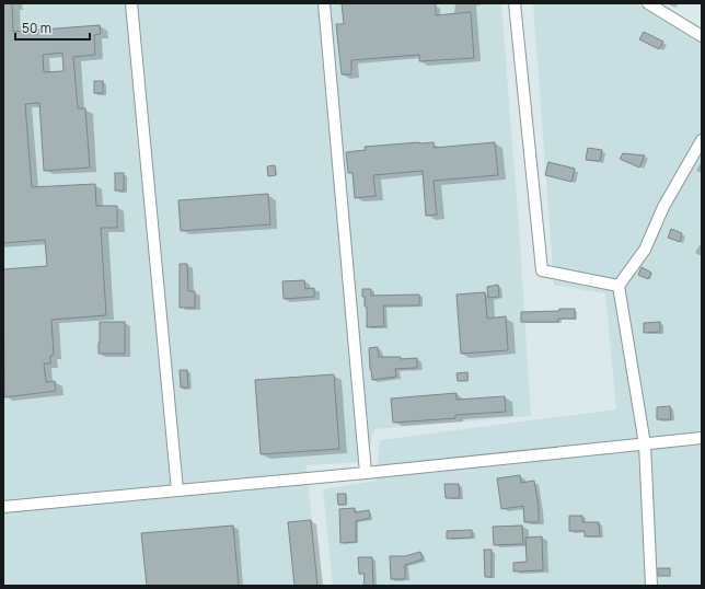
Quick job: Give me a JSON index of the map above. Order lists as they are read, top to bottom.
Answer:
{
  "scale_bar": "50 m"
}
